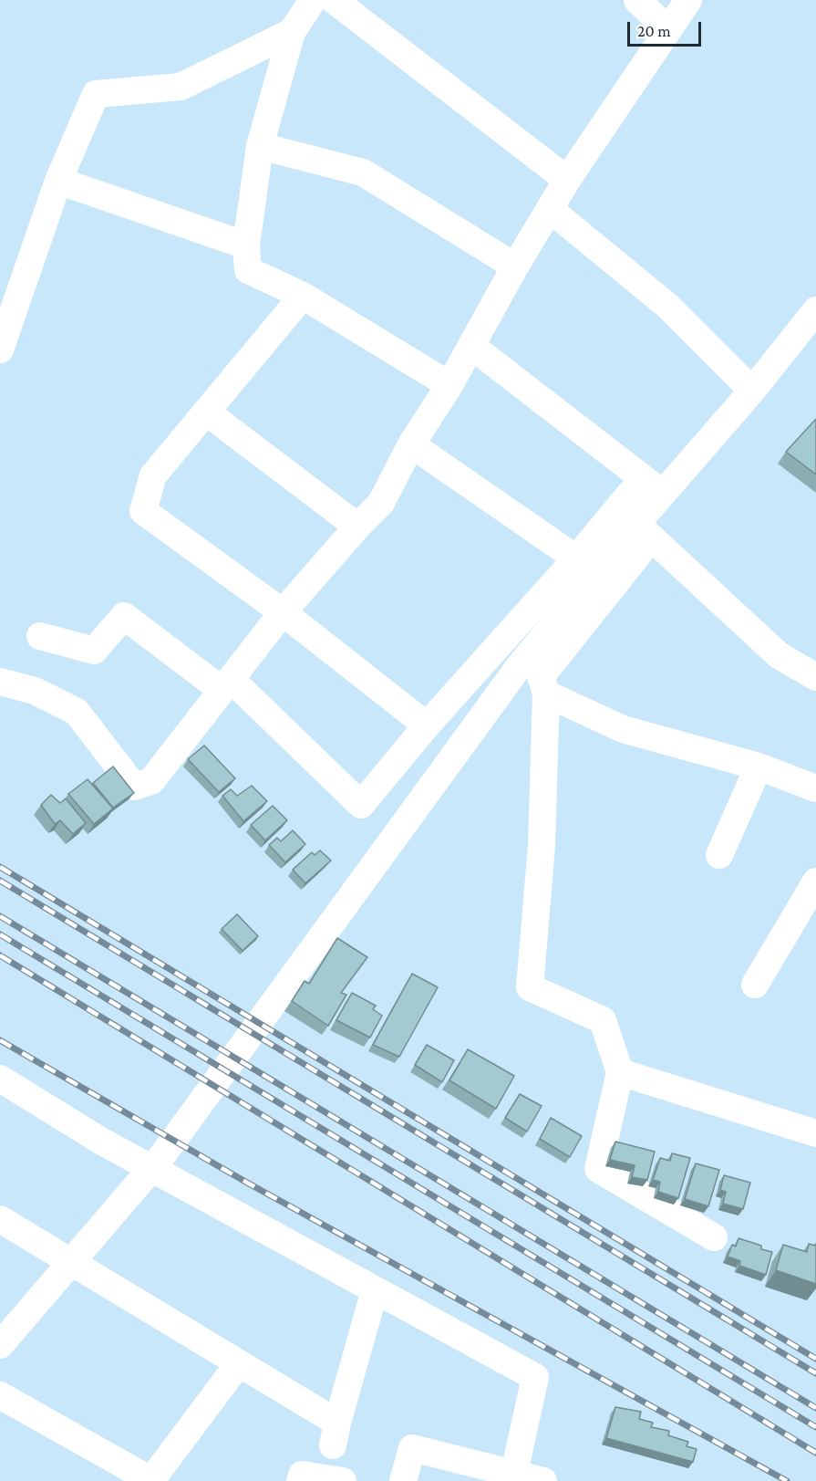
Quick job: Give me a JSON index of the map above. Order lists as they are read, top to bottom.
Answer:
{
  "scale_bar": "20 m"
}
